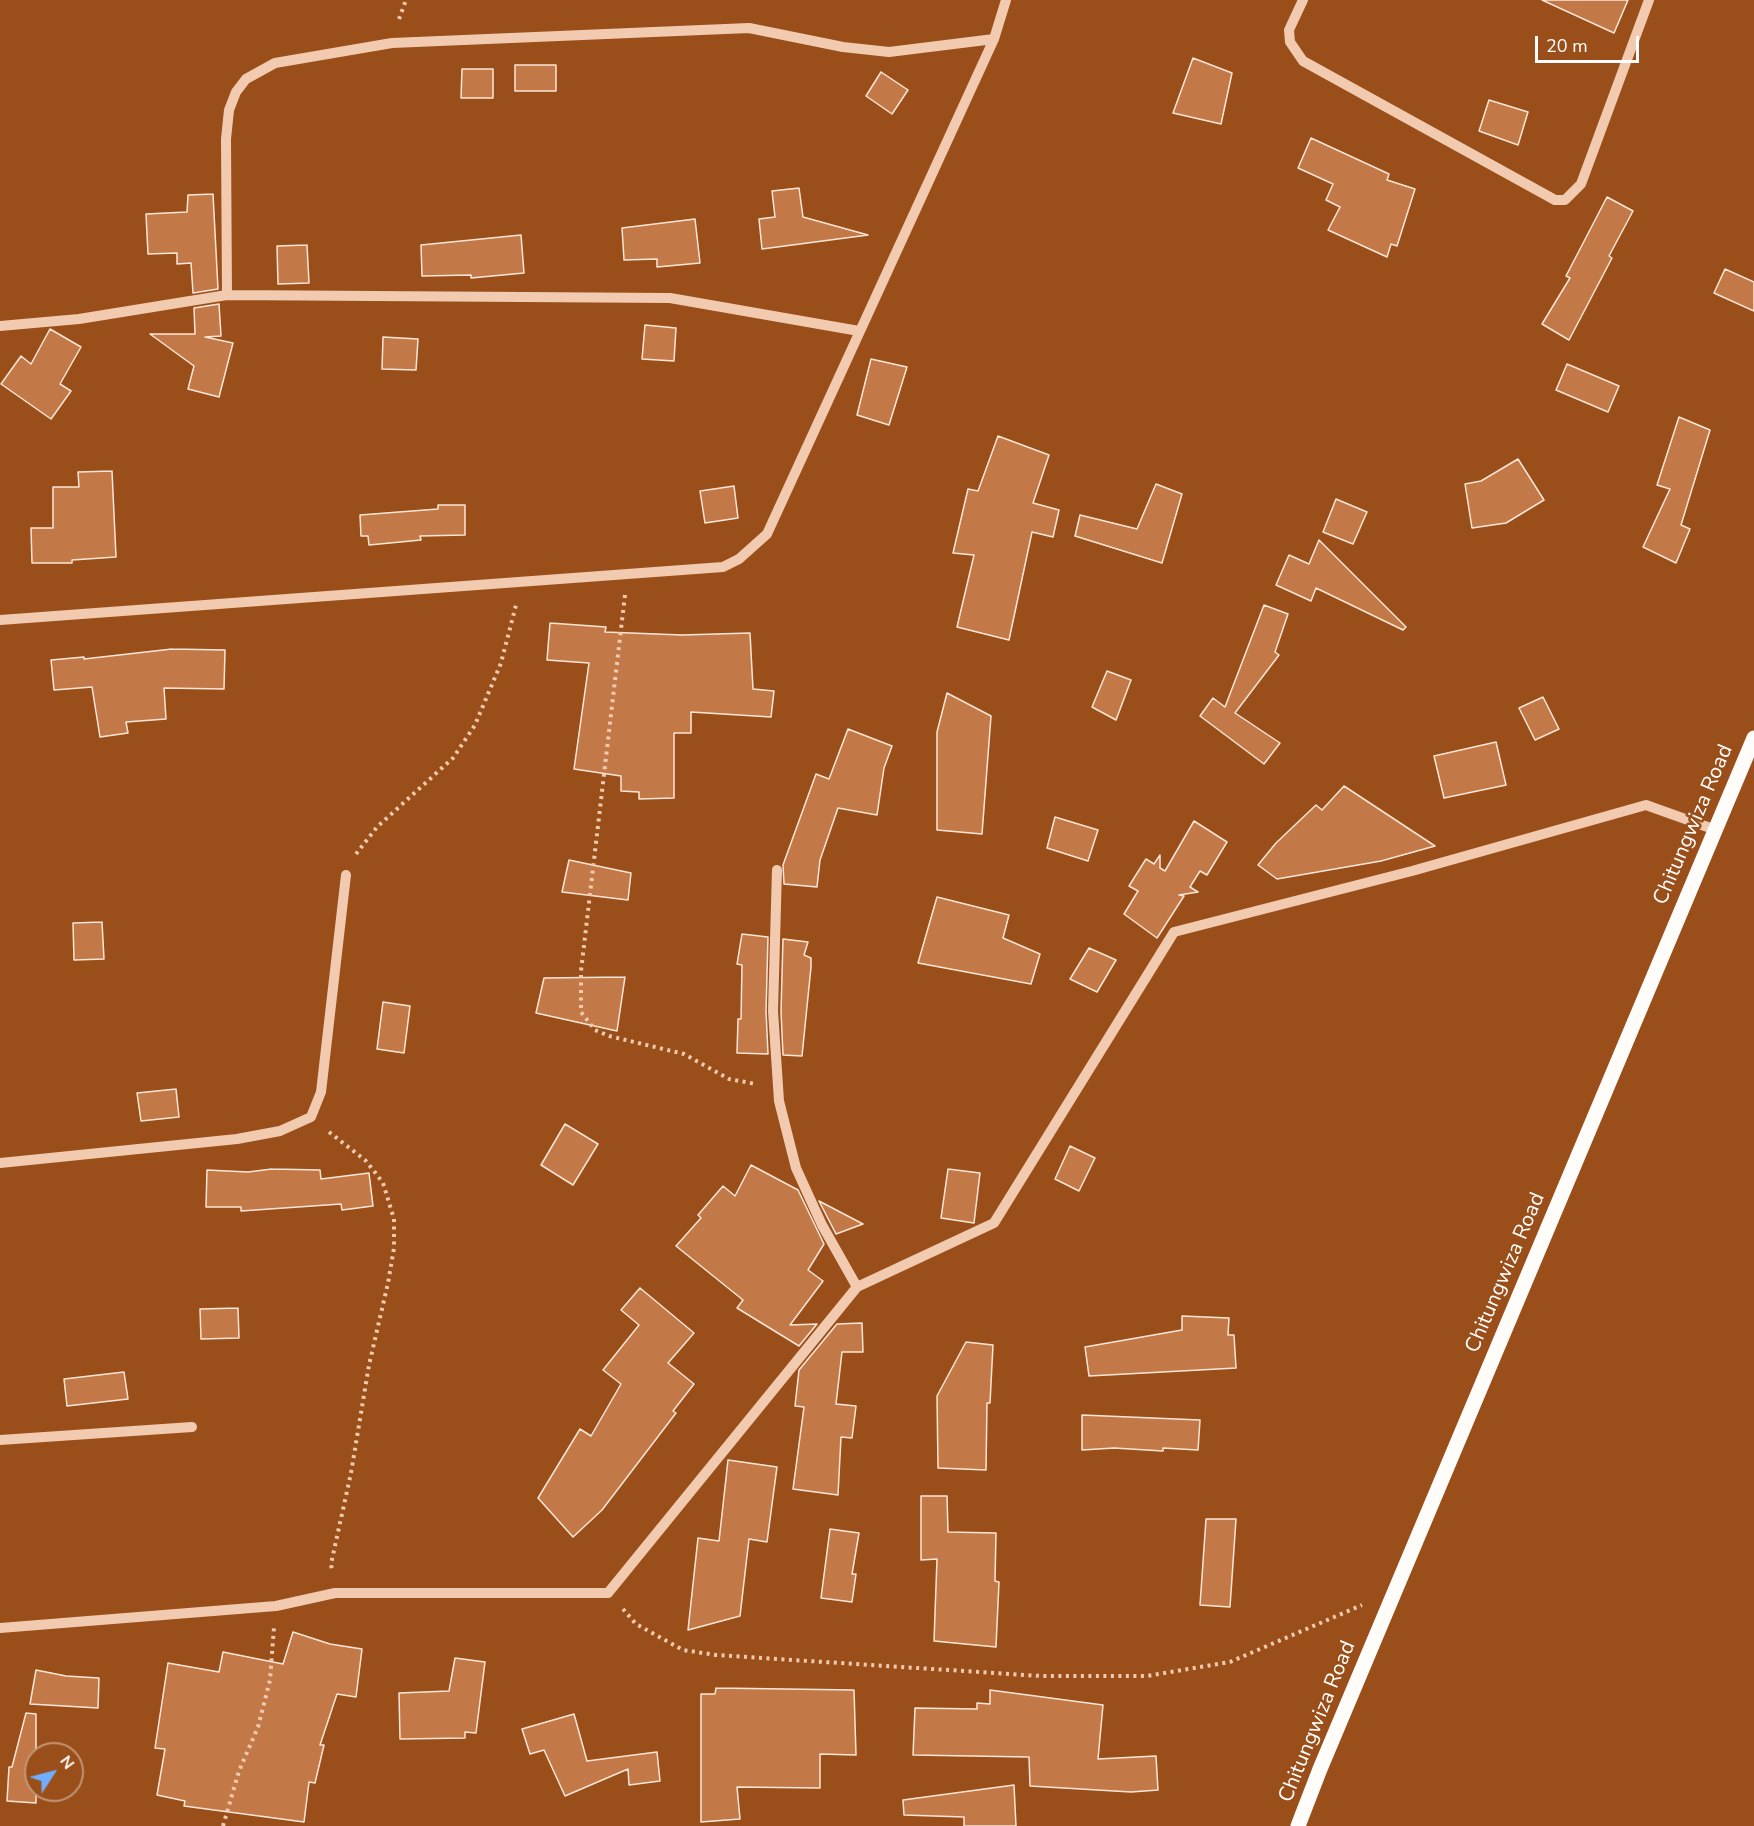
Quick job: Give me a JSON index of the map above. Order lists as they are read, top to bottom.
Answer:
{
  "streets": {
    "main road": ["Chitungwiza Road"]
  },
  "scale_bar": "20 m",
  "north": "top right"
}
